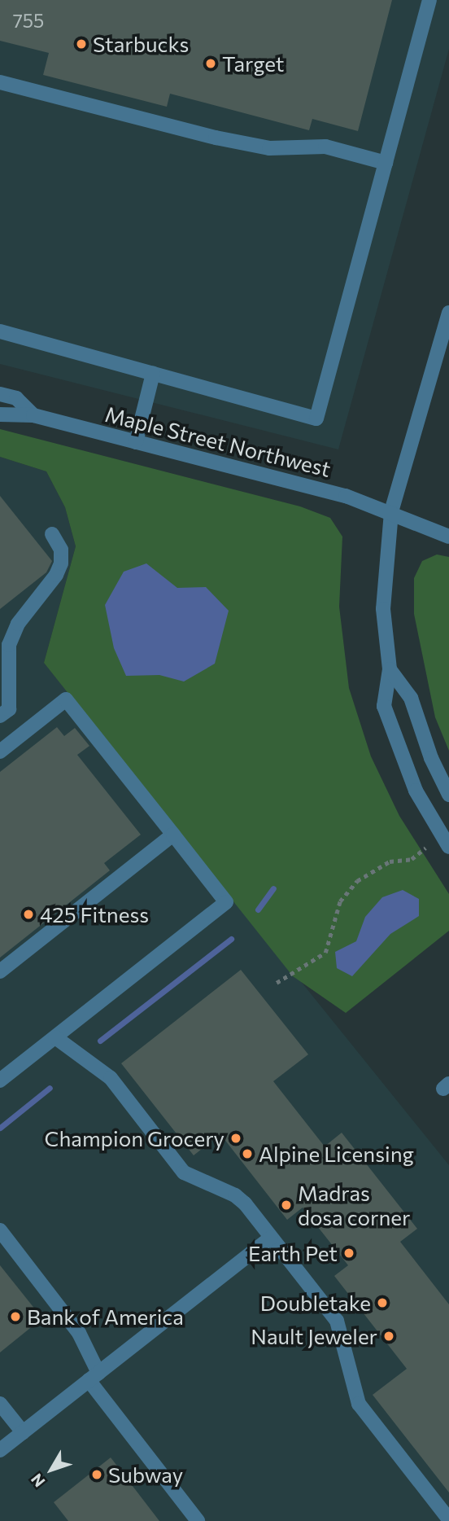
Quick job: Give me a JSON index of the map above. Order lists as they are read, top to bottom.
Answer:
{
  "streets": {
    "street": ["Maple Street Northwest"]
  },
  "places": [
    "Starbucks",
    "Target",
    "425 Fitness",
    "Champion Grocery",
    "Alpine Licensing",
    "Madras dosa corner",
    "Earth Pet",
    "Doubletake",
    "Bank of America",
    "Nault Jeweler",
    "Subway"
  ],
  "house_numbers": ["755"],
  "north": "bottom left"
}
